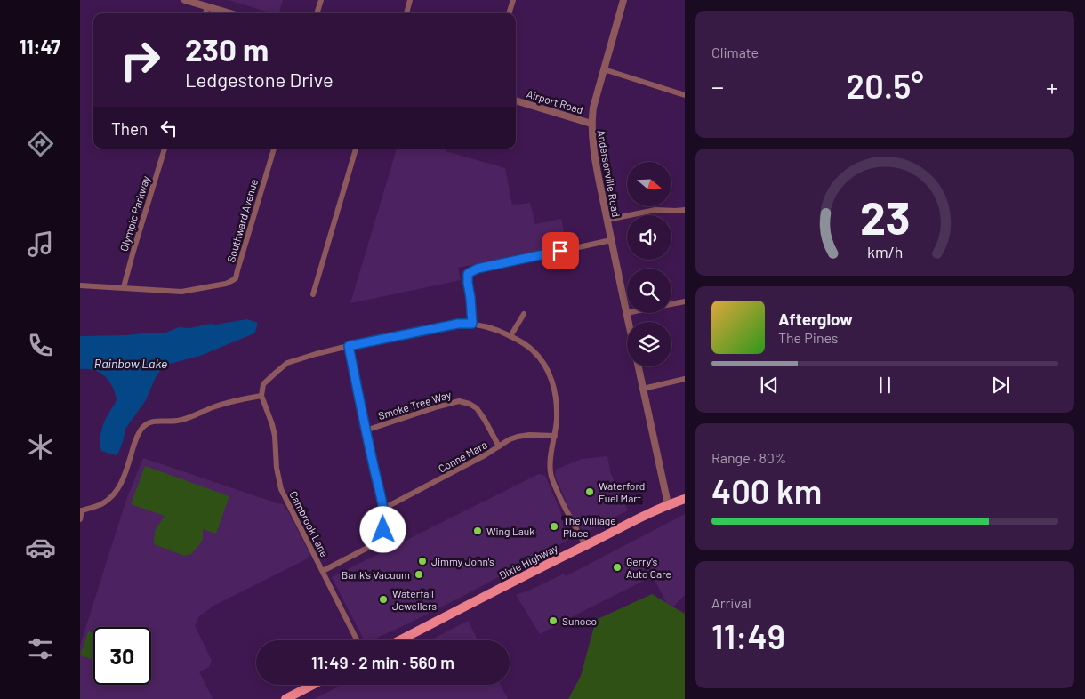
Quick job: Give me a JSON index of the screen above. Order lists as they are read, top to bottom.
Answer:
{
  "streets": {
    "main road": ["Dixie Highway"],
    "street": [
      "Airport Road",
      "Andersonville Road",
      "Olympic Parkway",
      "Southward Avenue",
      "Smoke Tree Way",
      "Conne Mara",
      "Cambrook Lane"
    ]
  },
  "crossings": [
    ["Airport Road", "Andersonville Road"],
    ["Olympic Parkway", "Southward Avenue"],
    ["Smoke Tree Way", "Conne Mara"]
  ],
  "water": ["Rainbow Lake"],
  "places": [
    "Waterford Fuel Mart",
    "The Villiage Place",
    "Wing Lauk",
    "Jimmy John's",
    "Gerry's Auto Care",
    "Bank's Vacuum",
    "Waterfall Jewellers",
    "Sunoco"
  ],
  "north": "right",
  "page": {
    "tabs": "11:47",
    "tile": [
      "Climate",
      ["Range · 80%", "400 km"],
      ["Arrival", "11:49"]
    ],
    "turn": ["230 m", "Ledgestone Drive"],
    "heat": ["−", "20.5°", "+"],
    "then": "Then",
    "song": ["Afterglow", "The Pines"],
    "limit": "30",
    "trip": "11:49 · 2 min · 560 m",
    "gauge": ["23", "km/h"]
  }
}
